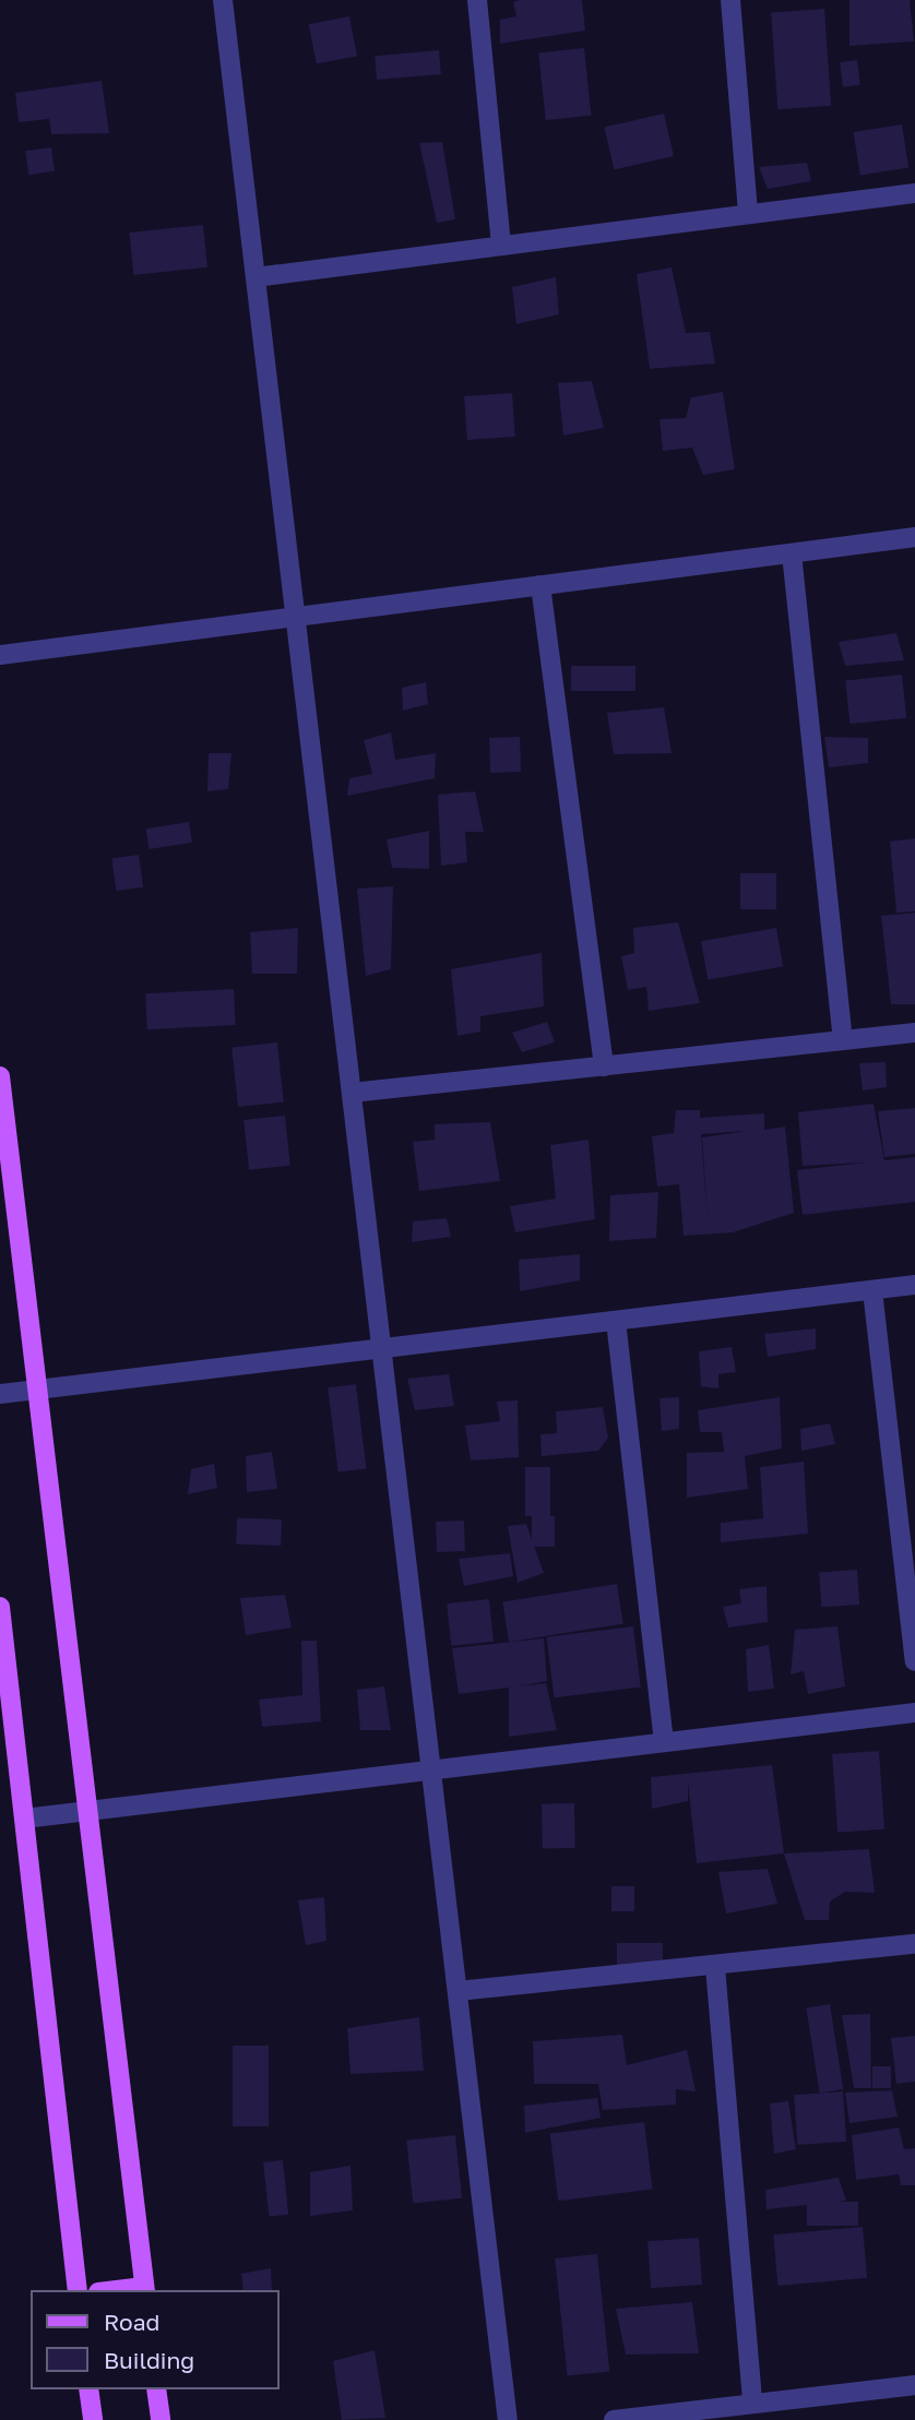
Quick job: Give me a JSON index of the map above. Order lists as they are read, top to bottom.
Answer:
{
  "legend": ["Road", "Building"]
}
